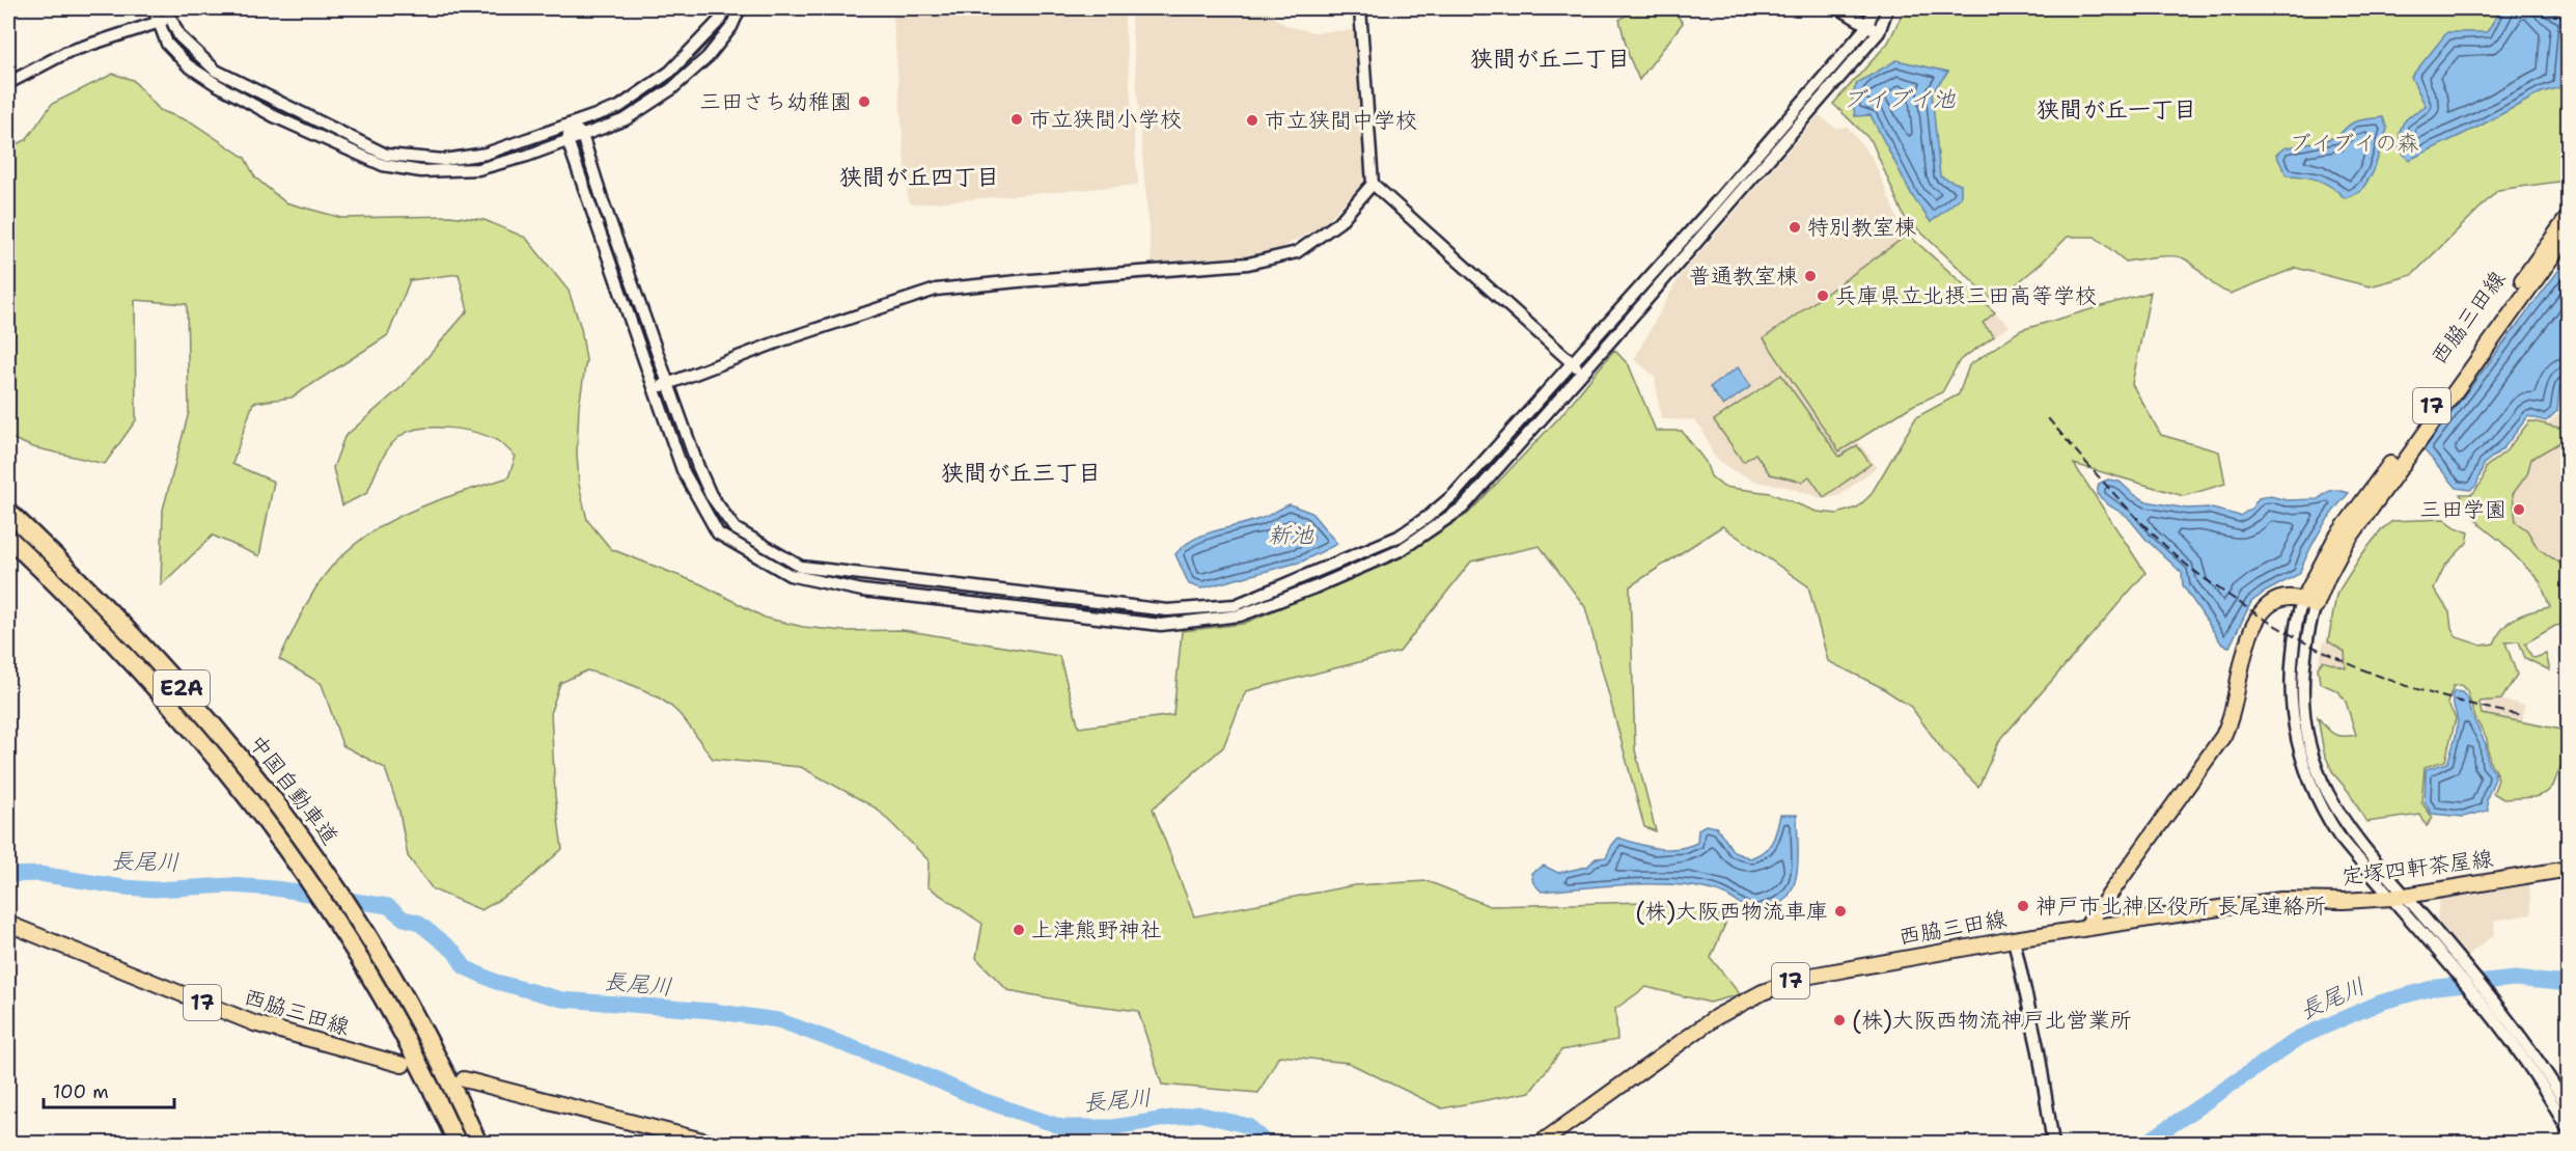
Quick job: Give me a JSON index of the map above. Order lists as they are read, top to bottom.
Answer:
{
  "streets": {
    "highway": ["E2A", "中国自動車道"],
    "main road": ["西脇三田線", "17", "定塚四軒茶屋線"]
  },
  "crossings": [
    ["西脇三田線", "定塚四軒茶屋線"]
  ],
  "districts": [
    "狭間が丘二丁目",
    "狭間が丘一丁目",
    "狭間が丘四丁目",
    "狭間が丘三丁目"
  ],
  "water": ["ブイブイ池", "新池", "長尾川"],
  "parks": ["ブイブイの森"],
  "places": [
    "三田さち幼稚園",
    "市立狭間小学校",
    "市立狭間中学校",
    "特別教室棟",
    "普通教室棟",
    "兵庫県立北摂三田高等学校",
    "三田学園",
    "神戸市北神区役所 長尾連絡所",
    "(株)大阪西物流車庫",
    "上津熊野神社",
    "(株)大阪西物流神戸北営業所"
  ],
  "scale_bar": "100 m"
}
